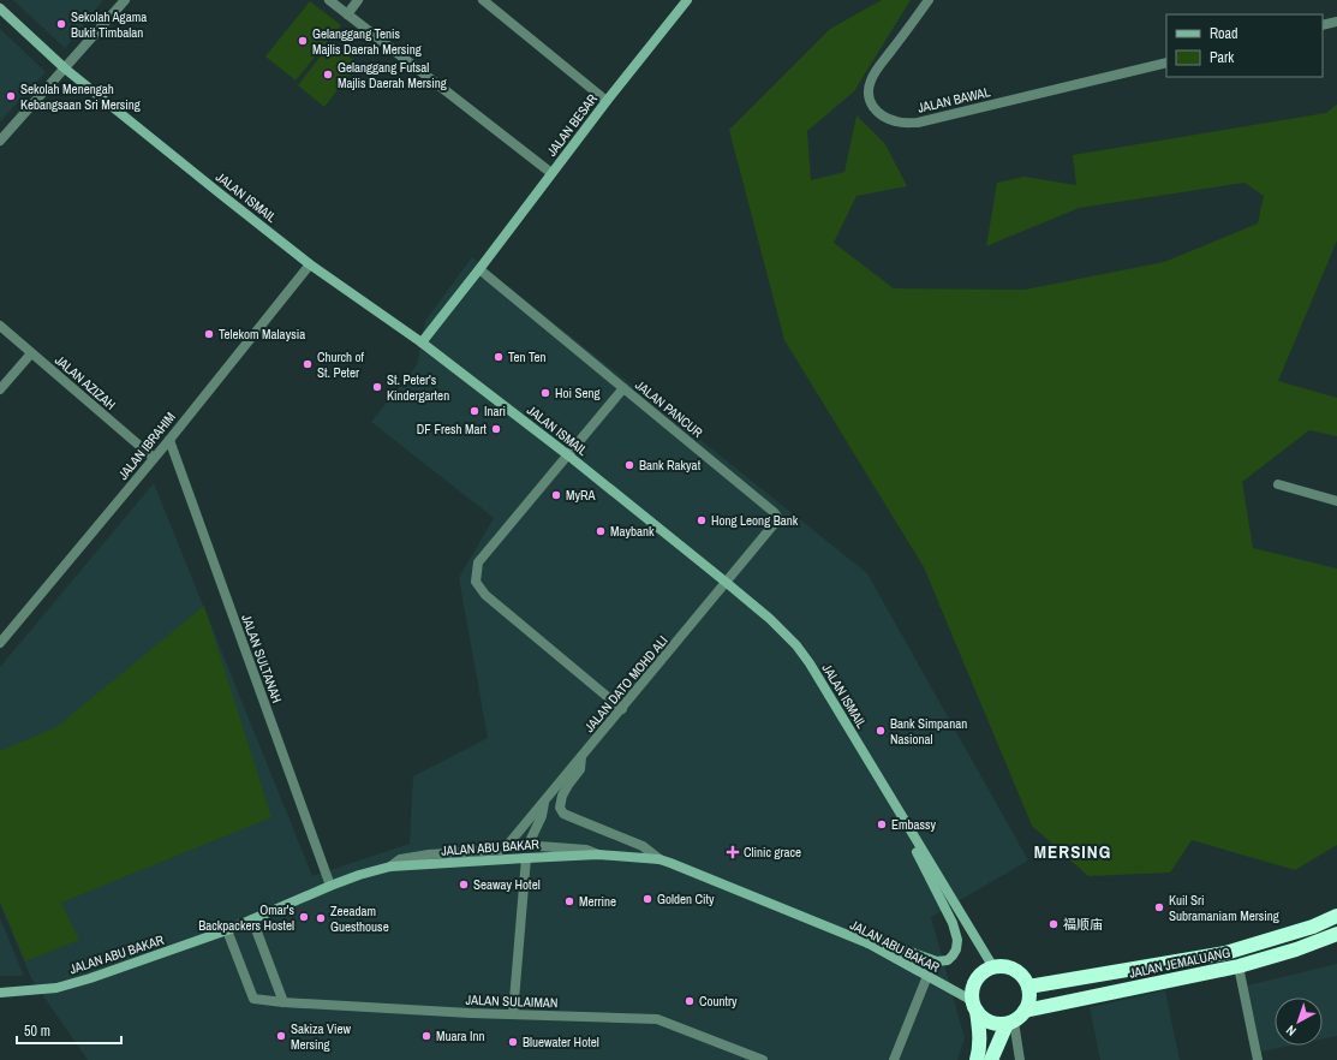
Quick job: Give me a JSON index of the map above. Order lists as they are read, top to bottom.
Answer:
{
  "streets": {
    "highway": ["JALAN JEMALUANG"],
    "street": [
      "JALAN BAWAL",
      "JALAN BESAR",
      "JALAN ISMAIL",
      "JALAN AZIZAH",
      "JALAN PANCUR",
      "JALAN IBRAHIM",
      "JALAN SULTANAH",
      "JALAN DATO MOHD ALI",
      "JALAN ABU BAKAR",
      "JALAN SULAIMAN"
    ]
  },
  "crossings": [
    ["JALAN BESAR", "JALAN ISMAIL"],
    ["JALAN BESAR", "JALAN PANCUR"],
    ["JALAN ISMAIL", "JALAN PANCUR"],
    ["JALAN ISMAIL", "JALAN IBRAHIM"],
    ["JALAN ISMAIL", "JALAN DATO MOHD ALI"],
    ["JALAN ISMAIL", "JALAN ABU BAKAR"],
    ["JALAN ISMAIL", "JALAN JEMALUANG"],
    ["JALAN AZIZAH", "JALAN IBRAHIM"],
    ["JALAN PANCUR", "JALAN DATO MOHD ALI"],
    ["JALAN IBRAHIM", "JALAN SULTANAH"],
    ["JALAN SULTANAH", "JALAN ABU BAKAR"],
    ["JALAN DATO MOHD ALI", "JALAN ABU BAKAR"],
    ["JALAN ABU BAKAR", "JALAN JEMALUANG"],
    ["JALAN ABU BAKAR", "JALAN SULAIMAN"]
  ],
  "districts": ["MERSING"],
  "places": {
    "other": [
      "Sekolah Agama Bukit Timbalan",
      "Gelanggang Tenis Majlis Daerah Mersing",
      "Gelanggang Futsal Majlis Daerah Mersing",
      "Sekolah Menengah Kebangsaan Sri Mersing",
      "Telekom Malaysia",
      "Ten Ten",
      "Church of St. Peter",
      "St. Peter's Kindergarten",
      "Hoi Seng",
      "Inari",
      "DF Fresh Mart",
      "Bank Rakyat",
      "MyRA",
      "Hong Leong Bank",
      "Maybank",
      "Bank Simpanan Nasional",
      "Embassy",
      "Seaway Hotel",
      "Golden City",
      "Merrine",
      "Kuil Sri Subramaniam Mersing",
      "Omar's Backpackers Hostel",
      "Zeeadam Guesthouse",
      "福顺庙",
      "Country",
      "Sakiza View Mersing",
      "Muara Inn",
      "Bluewater Hotel"
    ],
    "health": ["Clinic grace"]
  },
  "legend": ["Road", "Park"],
  "scale_bar": "50 m",
  "north": "bottom left"
}
